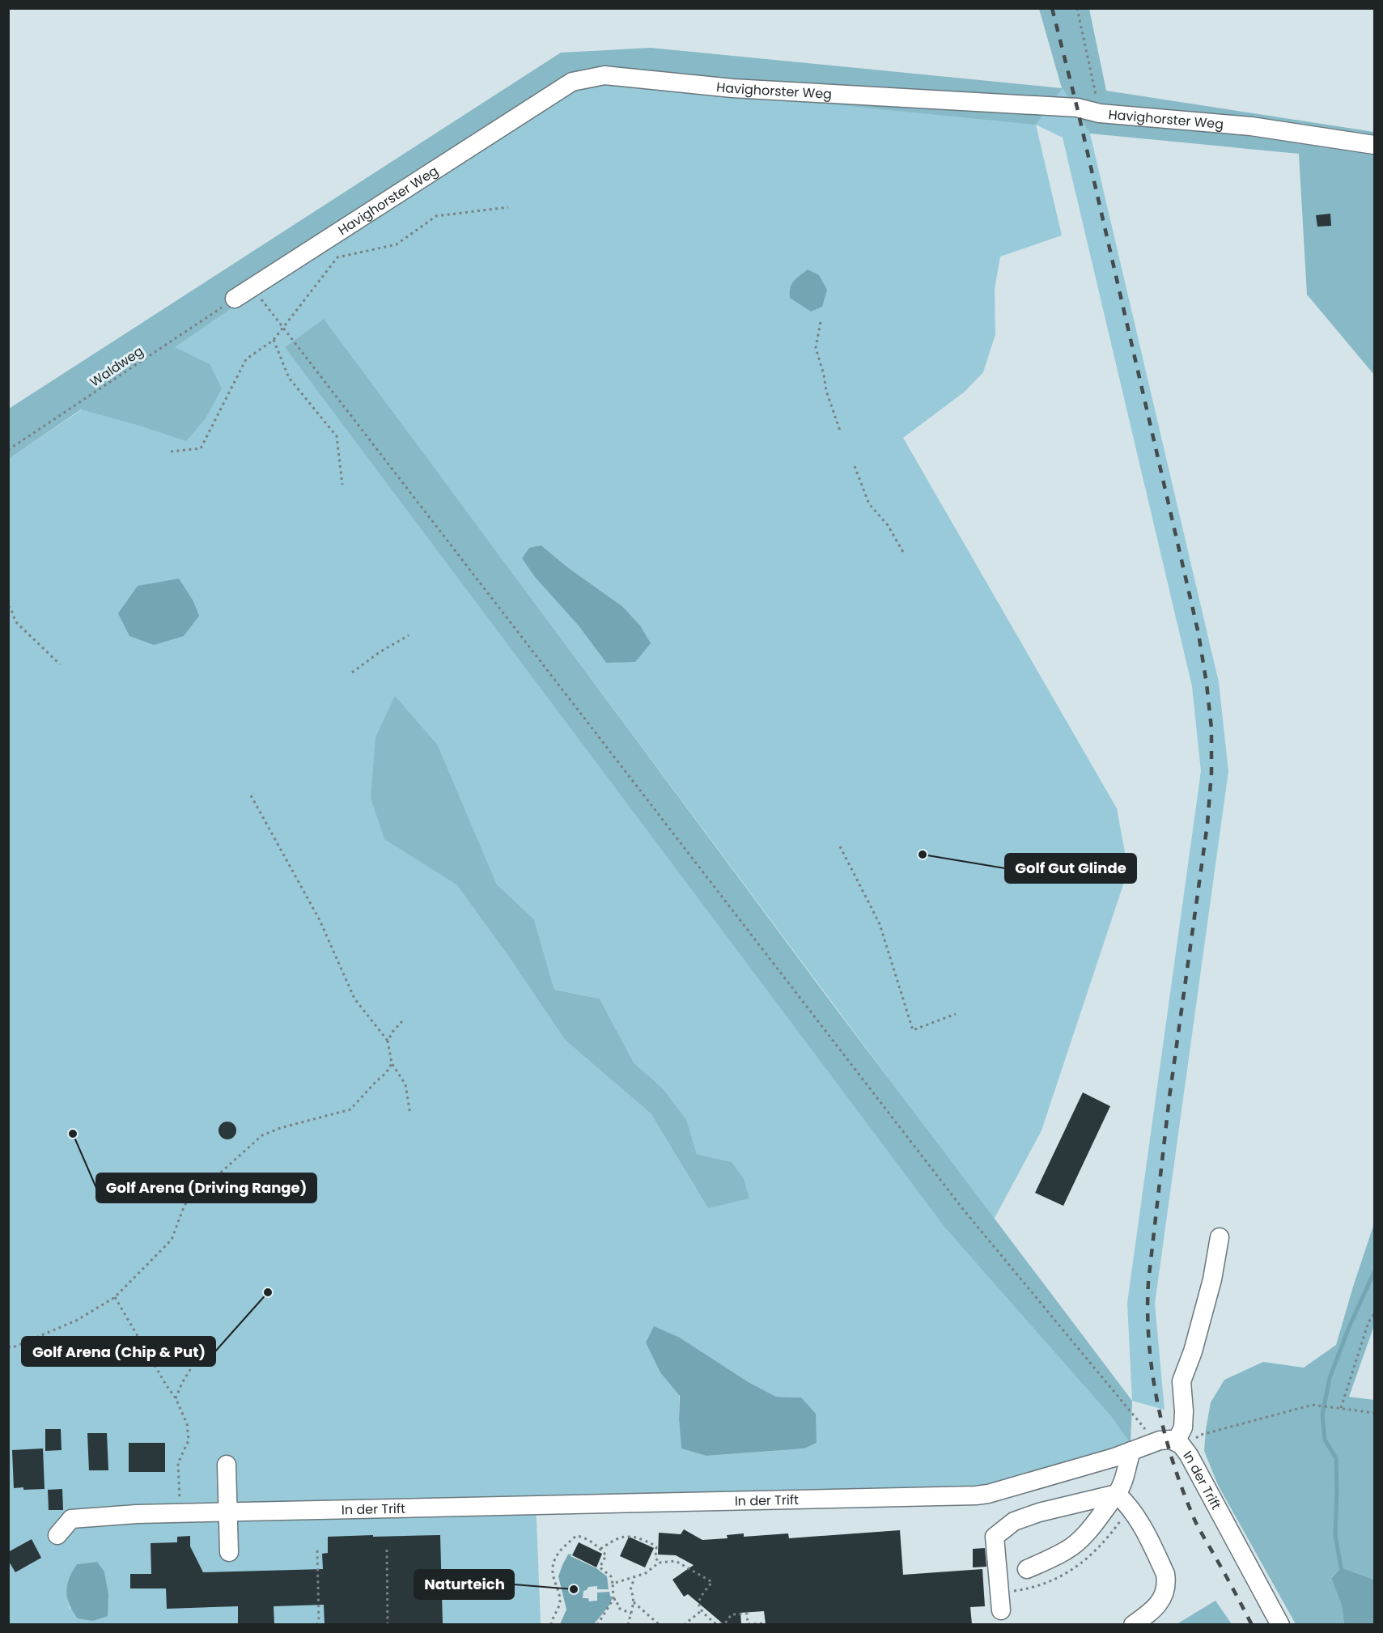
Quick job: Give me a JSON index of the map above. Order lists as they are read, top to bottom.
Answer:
{
  "streets": {
    "street": ["Havighorster Weg", "In der Trift"],
    "path": ["Waldweg"]
  },
  "crossings": [
    ["Havighorster Weg", "Waldweg"]
  ],
  "places": [
    "Golf Gut Glinde",
    "Golf Arena (Driving Range)",
    "Golf Arena (Chip & Put)",
    "Naturteich"
  ]
}
